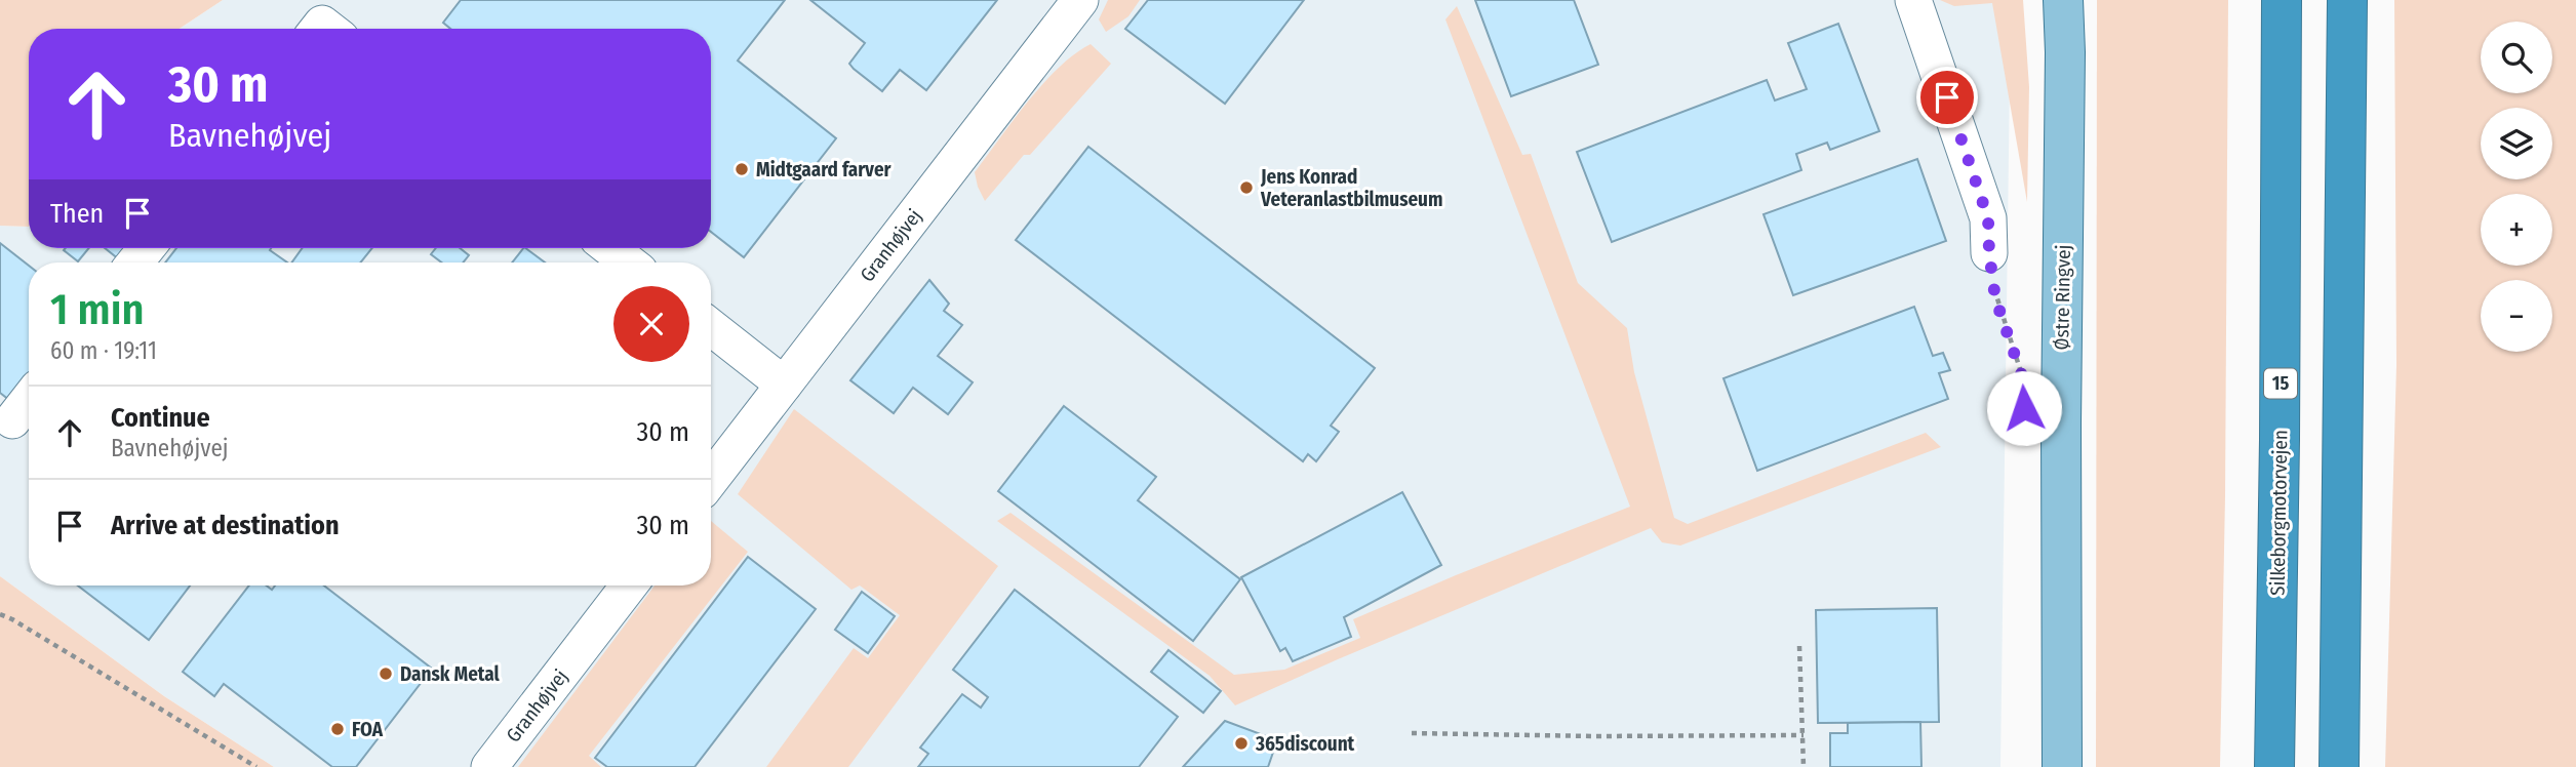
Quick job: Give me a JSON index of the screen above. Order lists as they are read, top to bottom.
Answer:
{
  "streets": {
    "highway": ["15", "Silkeborgmotorvejen"],
    "main road": ["Østre Ringvej"],
    "street": ["Granhøjvej"]
  },
  "places": [
    "Midtgaard farver",
    "Jens Konrad Veteranlastbilmuseum",
    "Dansk Metal",
    "FOA",
    "365discount"
  ],
  "page": {
    "map_buttons": ["+", "−"],
    "turn": ["30 m", "Bavnehøjvej"],
    "then": "Then",
    "heading": ["1 min", "60 m · 19:11"],
    "list": [
      {
        "name": "Continue",
        "note": "Bavnehøjvej",
        "value": "30 m"
      },
      {
        "name": "Arrive at destination",
        "value": "30 m"
      }
    ]
  }
}
